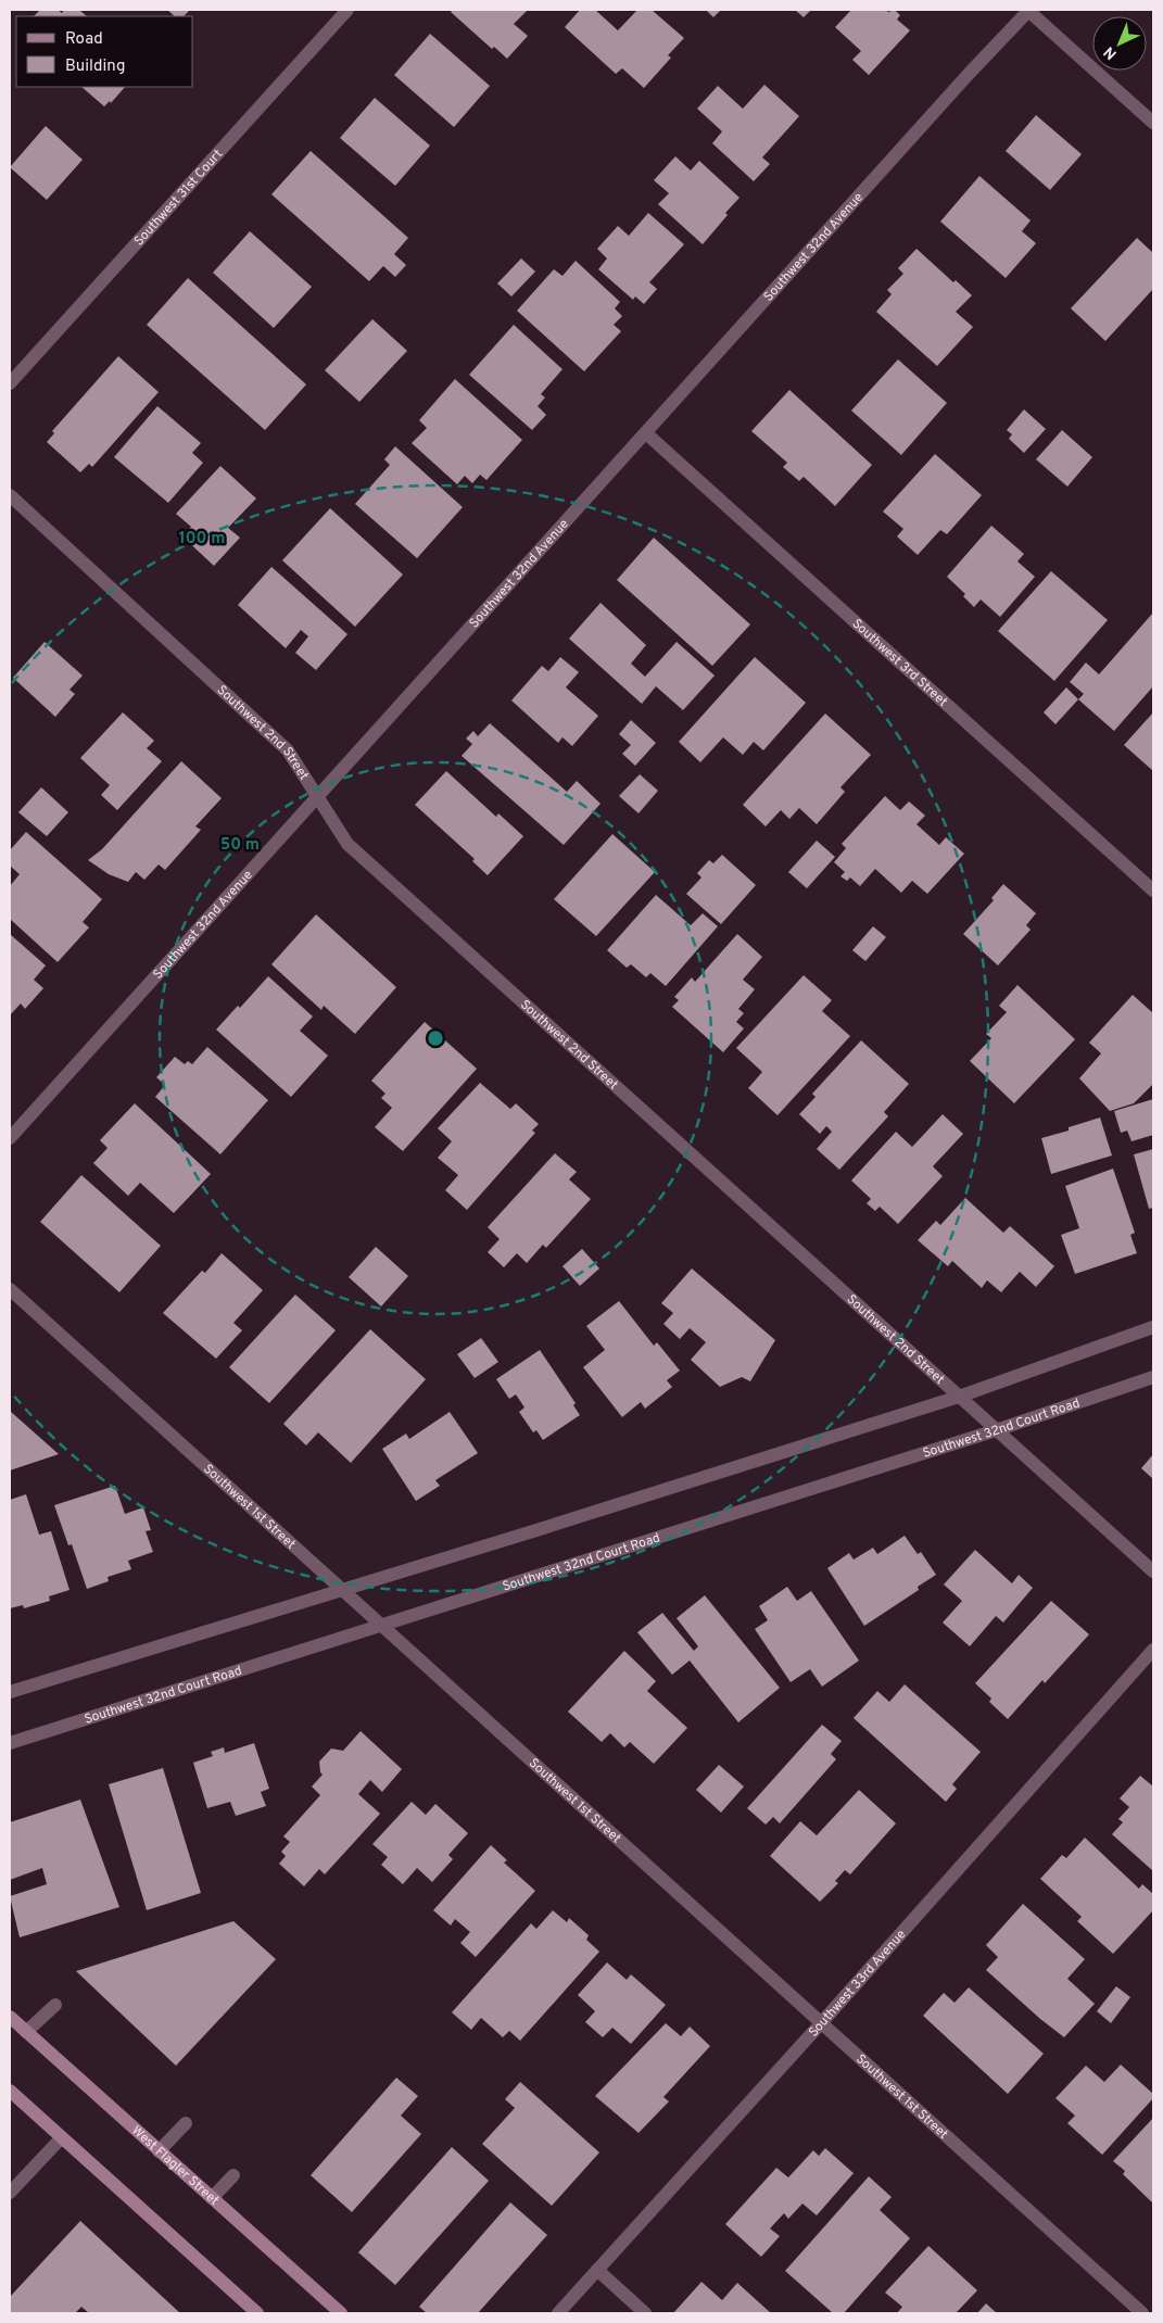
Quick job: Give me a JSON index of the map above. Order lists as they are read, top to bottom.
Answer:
{
  "streets": {
    "main road": ["West Flagler Street"],
    "street": [
      "Southwest 31st Court",
      "Southwest 32nd Avenue",
      "Southwest 3rd Street",
      "Southwest 2nd Street",
      "Southwest 32nd Court Road",
      "Southwest 1st Street",
      "Southwest 33rd Avenue"
    ]
  },
  "crossings": [
    ["Southwest 32nd Avenue", "Southwest 3rd Street"],
    ["Southwest 32nd Avenue", "Southwest 2nd Street"],
    ["Southwest 2nd Street", "Southwest 32nd Court Road"],
    ["Southwest 32nd Court Road", "Southwest 1st Street"],
    ["Southwest 1st Street", "Southwest 33rd Avenue"]
  ],
  "legend": ["Road", "Building"],
  "north": "bottom left",
  "rings": ["100 m", "50 m"]
}
